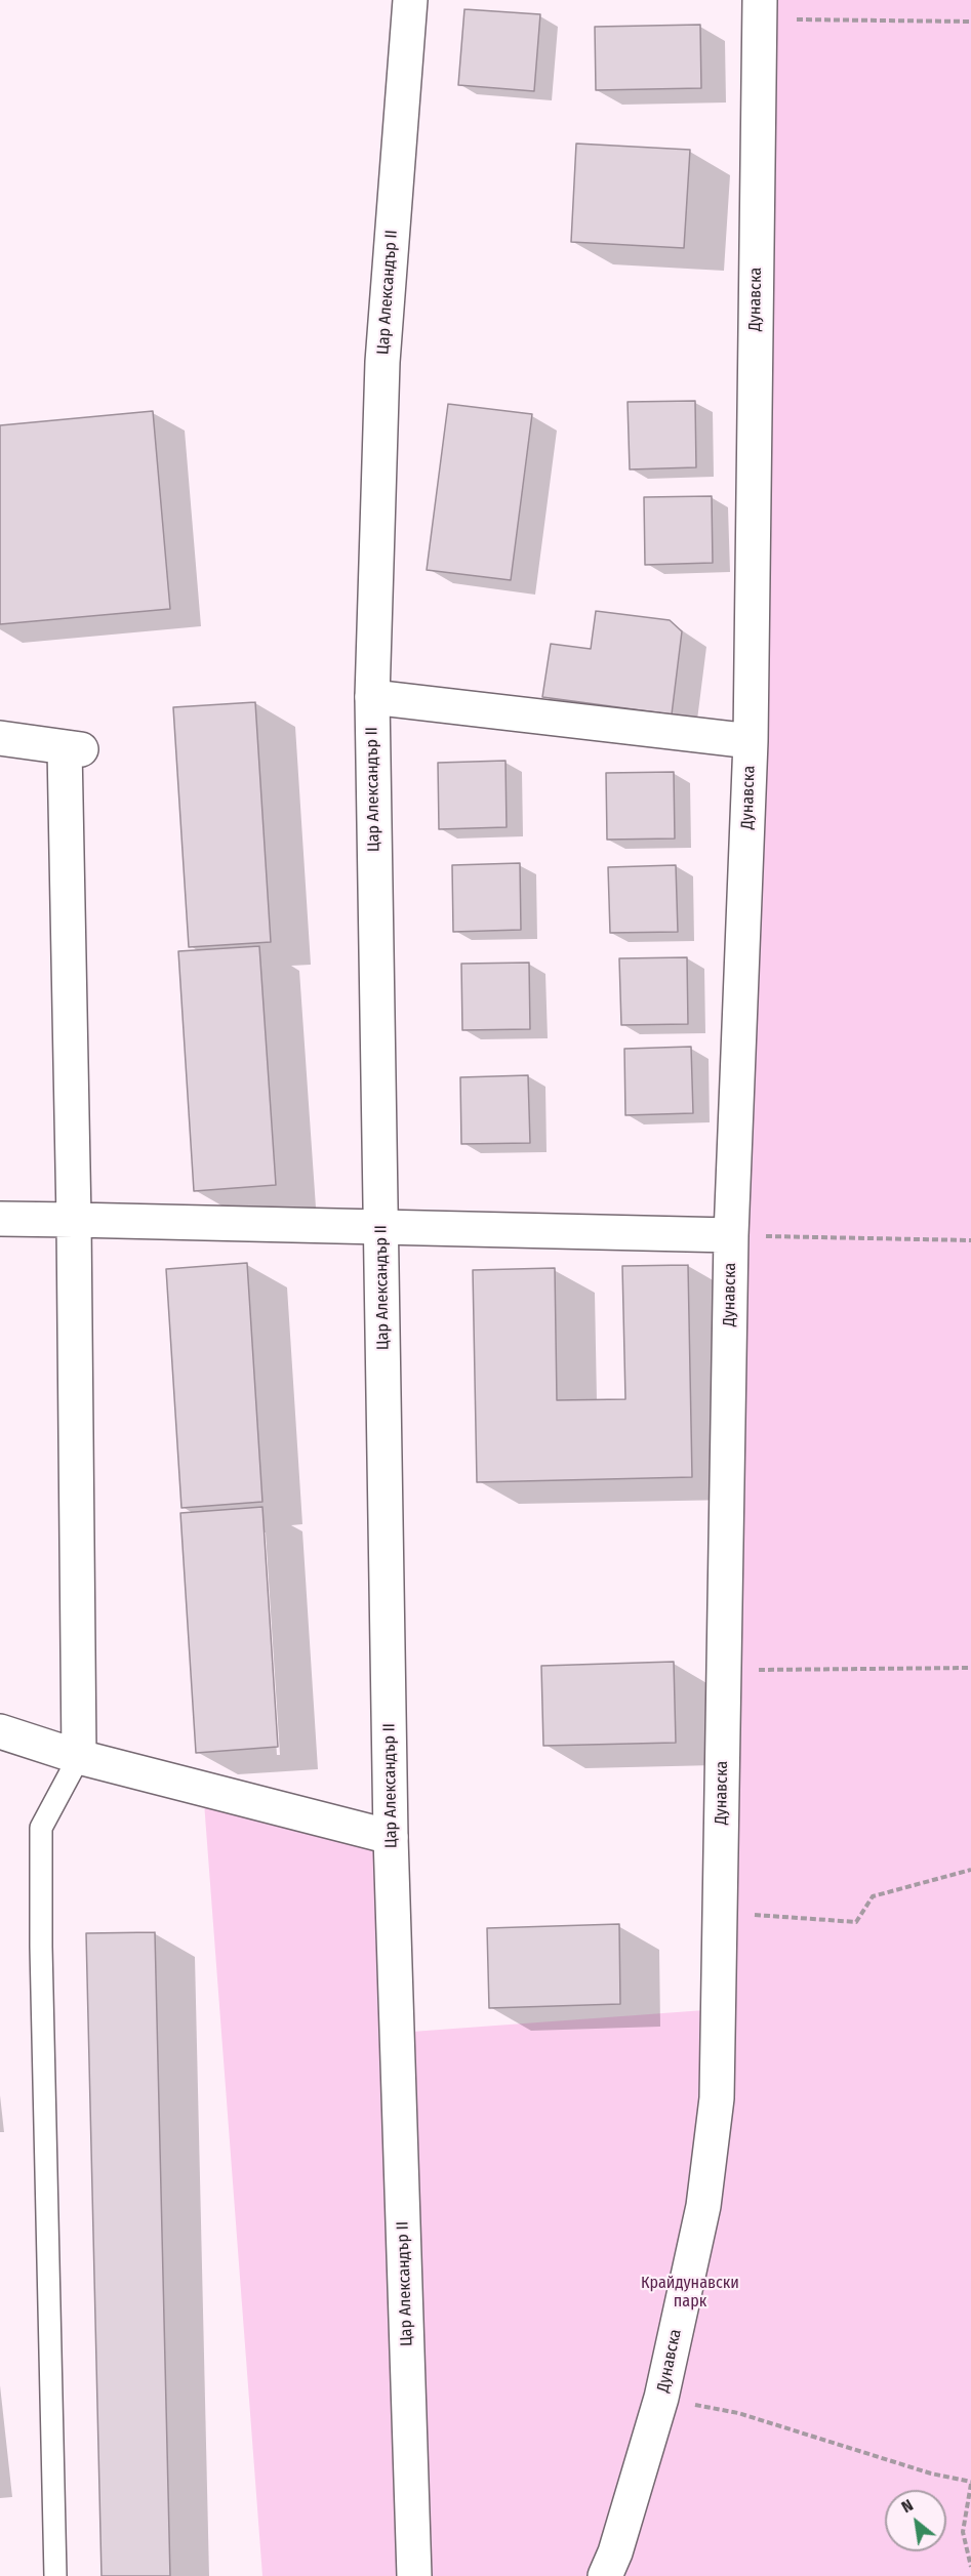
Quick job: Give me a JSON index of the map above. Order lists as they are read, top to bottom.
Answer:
{
  "streets": {
    "street": ["Цар Александър II", "Дунавска"]
  },
  "parks": ["Крайдунавски парк"],
  "north": "top left"
}
